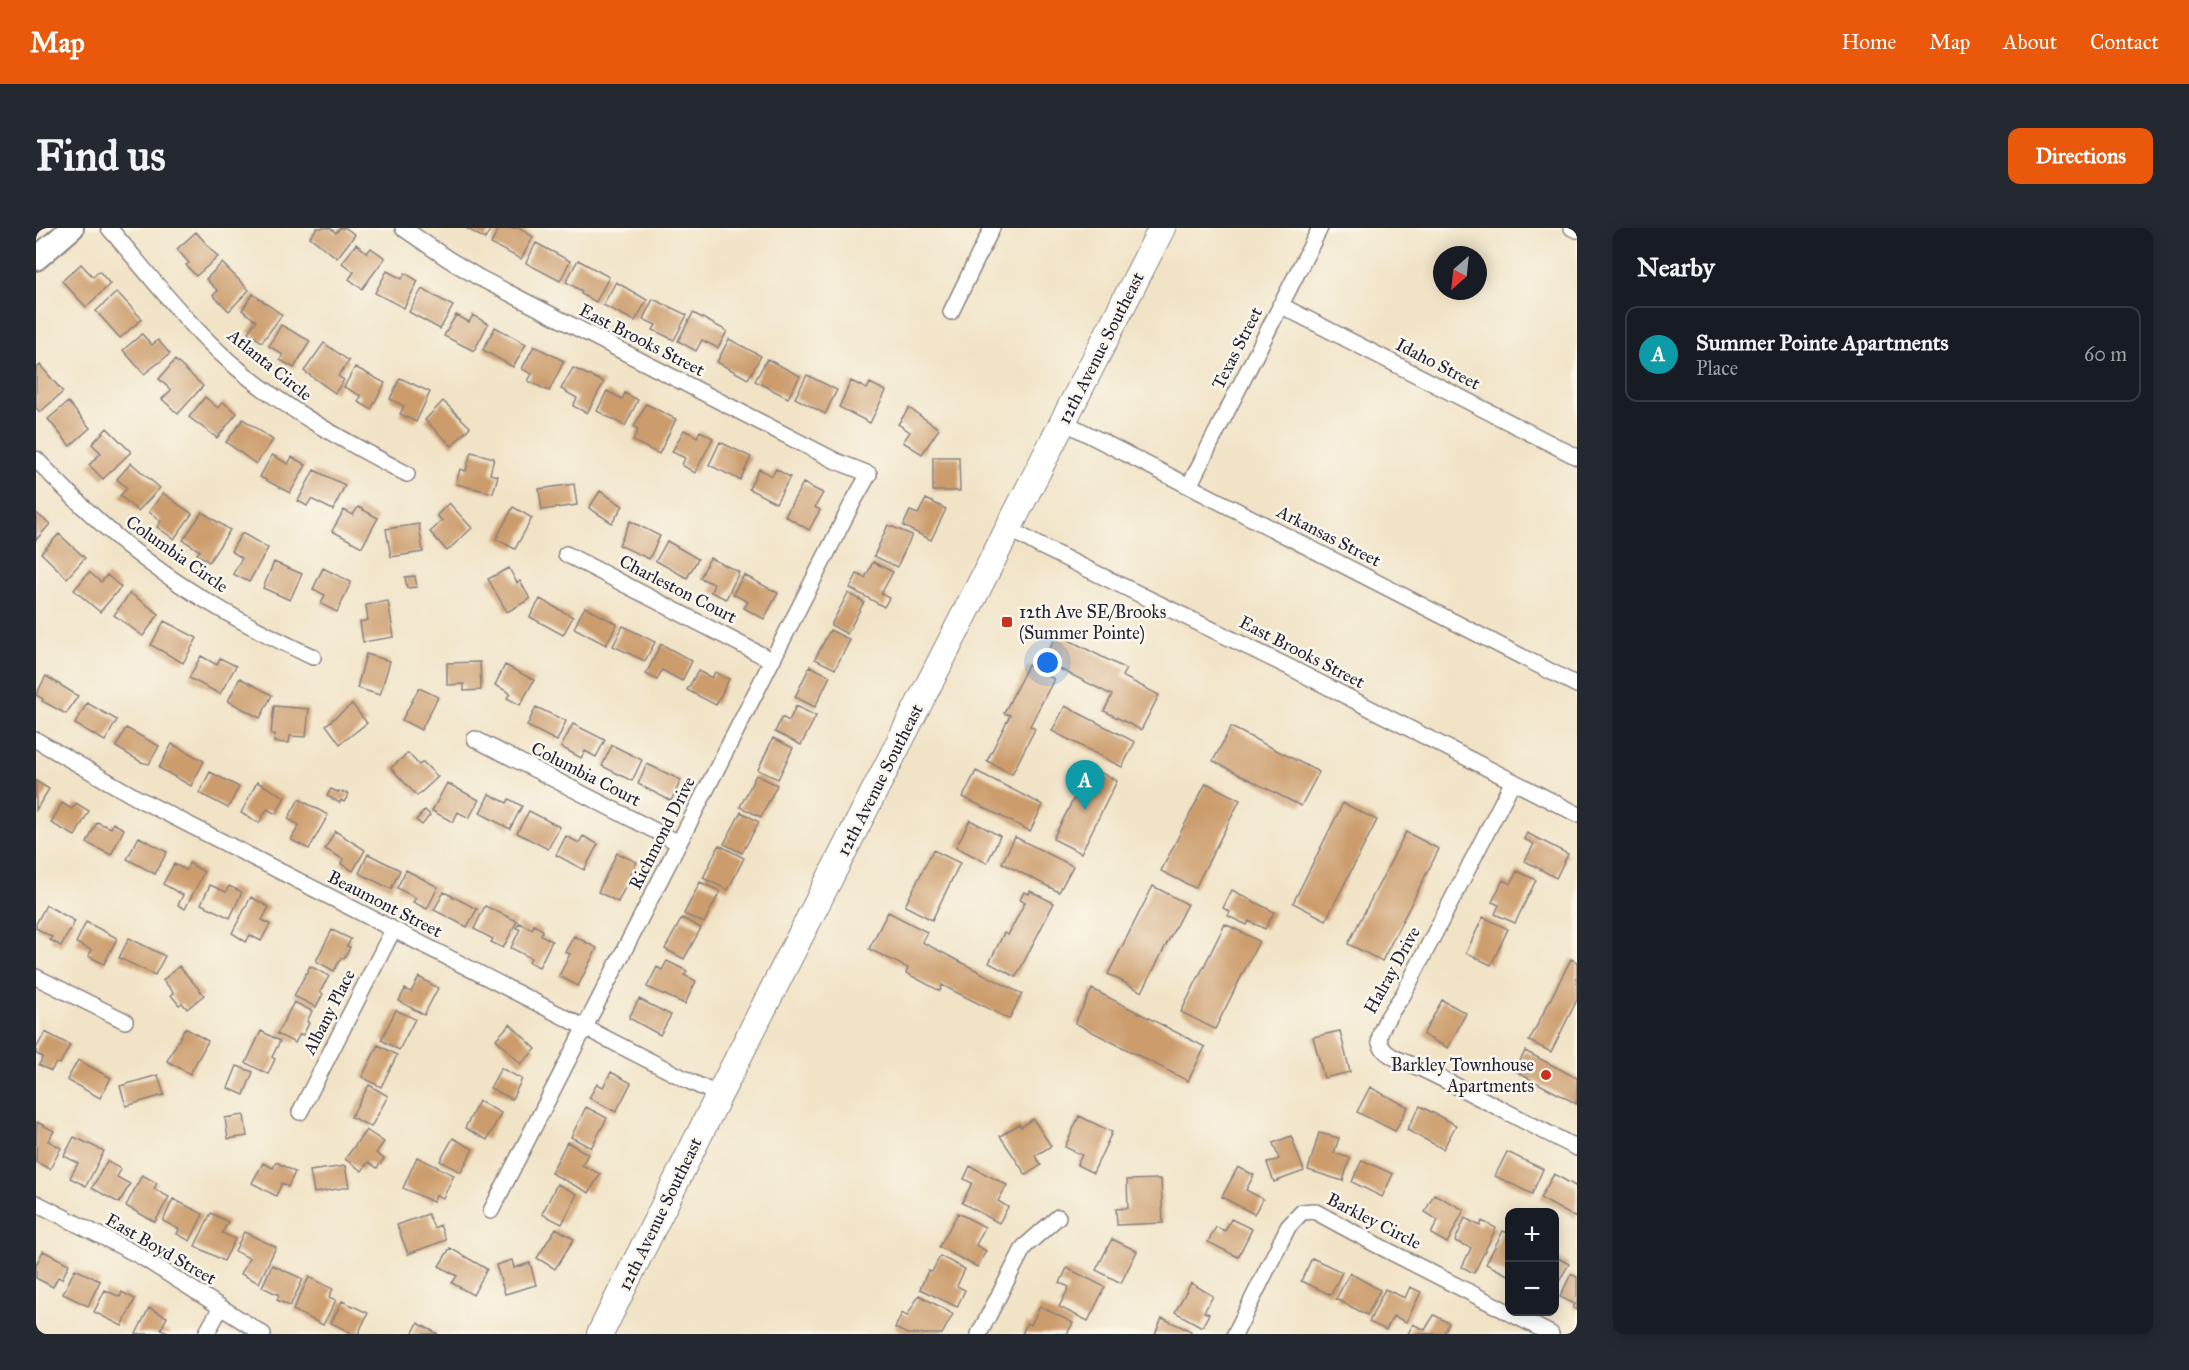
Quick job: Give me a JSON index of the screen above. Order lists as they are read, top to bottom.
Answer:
{
  "streets": {
    "main road": ["12th Avenue Southeast"],
    "street": [
      "East Brooks Street",
      "Texas Street",
      "Idaho Street",
      "Atlanta Circle",
      "Arkansas Street",
      "Columbia Circle",
      "Charleston Court",
      "Columbia Court",
      "Richmond Drive",
      "Beaumont Street",
      "Halray Drive",
      "Albany Place",
      "Barkley Circle",
      "East Boyd Street"
    ]
  },
  "crossings": [
    ["East Brooks Street", "12th Avenue Southeast"],
    ["East Brooks Street", "Richmond Drive"],
    ["East Brooks Street", "Halray Drive"],
    ["12th Avenue Southeast", "Arkansas Street"],
    ["12th Avenue Southeast", "Beaumont Street"],
    ["Texas Street", "Idaho Street"],
    ["Texas Street", "Arkansas Street"],
    ["Charleston Court", "Richmond Drive"],
    ["Columbia Court", "Richmond Drive"],
    ["Richmond Drive", "Beaumont Street"],
    ["Beaumont Street", "Albany Place"]
  ],
  "places": {
    "transit": ["12th Ave SE/Brooks (Summer Pointe)"],
    "other": ["Barkley Townhouse Apartments"]
  },
  "north": "bottom left",
  "page": {
    "header": "Map",
    "nav": [
      "Home",
      "Map",
      "About",
      "Contact"
    ],
    "buttons": "Directions",
    "title": "Find us",
    "heading": "Nearby",
    "list": [
      {
        "mark": "A",
        "name": "Summer Pointe Apartments",
        "note": "Place",
        "value": "60 m"
      }
    ],
    "pins": "A",
    "map_buttons": ["+", "−"]
  }
}
